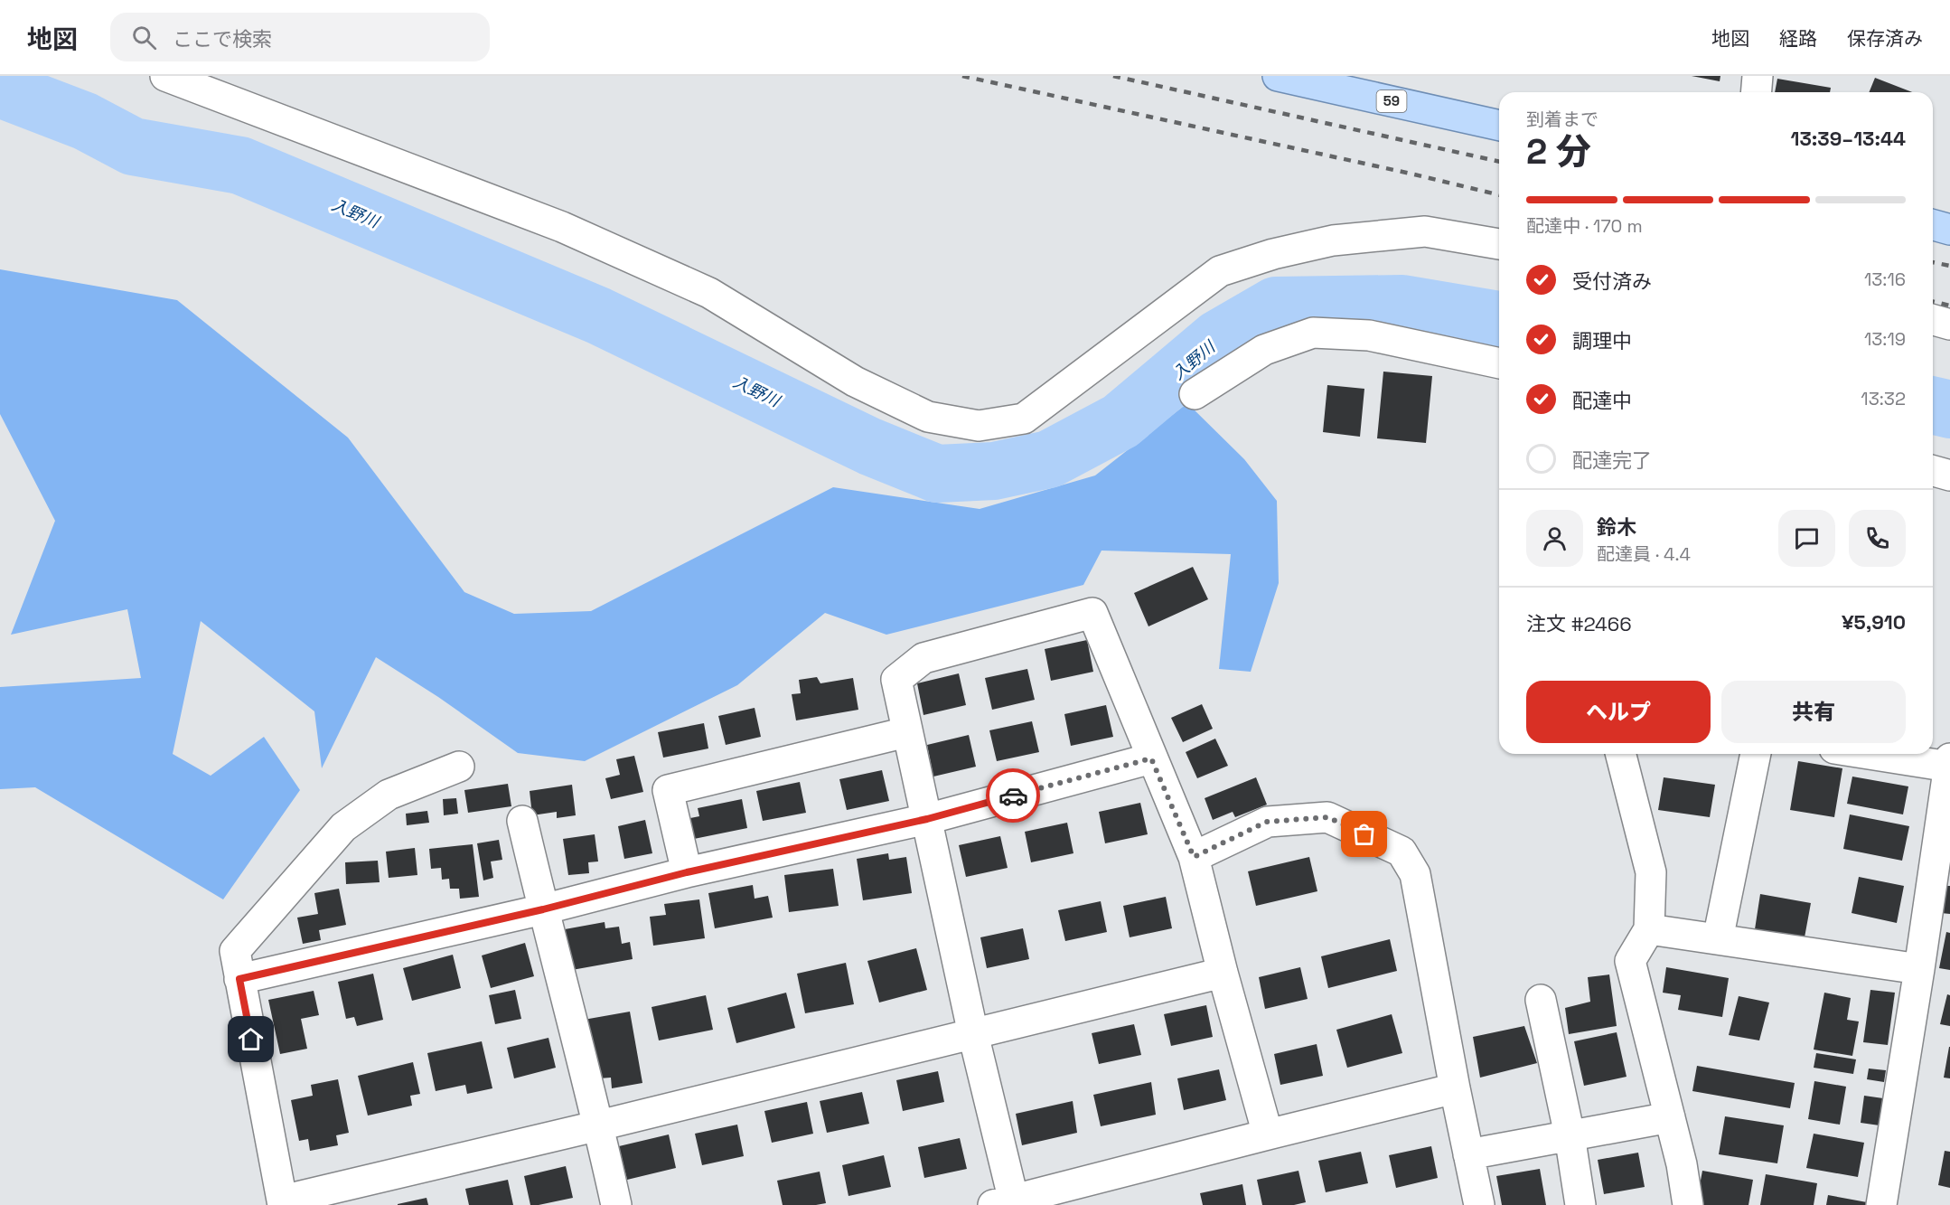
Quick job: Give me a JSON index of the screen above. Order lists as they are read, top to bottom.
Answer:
{
  "streets": {
    "main road": ["59"]
  },
  "water": ["入野川"],
  "page": {
    "header": "地図",
    "search": "ここで検索",
    "nav": ["地図", "経路", "保存済み"],
    "heading": ["2 分", "到着まで", "13:39–13:44"],
    "panel": [
      "鈴木",
      "配達員 · 4.4",
      "注文 #2466",
      "¥5,910"
    ],
    "bar": "配達中 · 170 m",
    "list": [
      ["受付済み", "13:16"],
      ["調理中", "13:19"],
      ["配達中", "13:32"],
      "配達完了"
    ],
    "buttons": ["ヘルプ", "共有"]
  }
}
